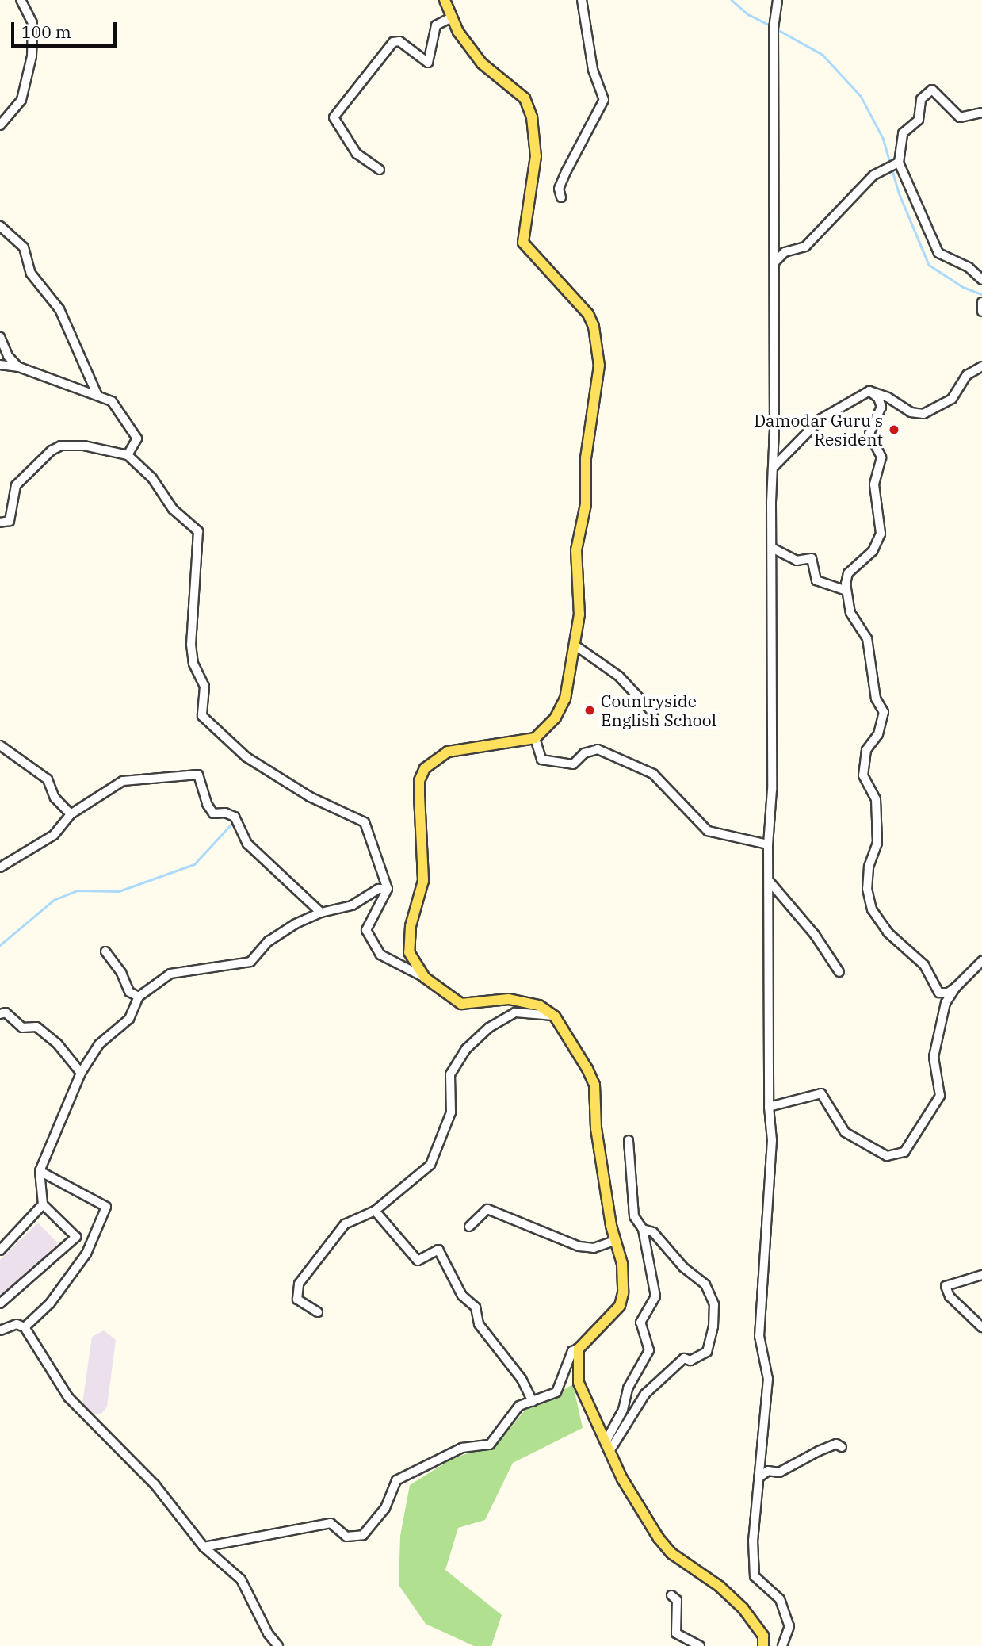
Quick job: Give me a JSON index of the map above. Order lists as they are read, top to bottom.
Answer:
{
  "places": ["Damodar Guru's Resident", "Countryside English School"],
  "scale_bar": "100 m"
}
